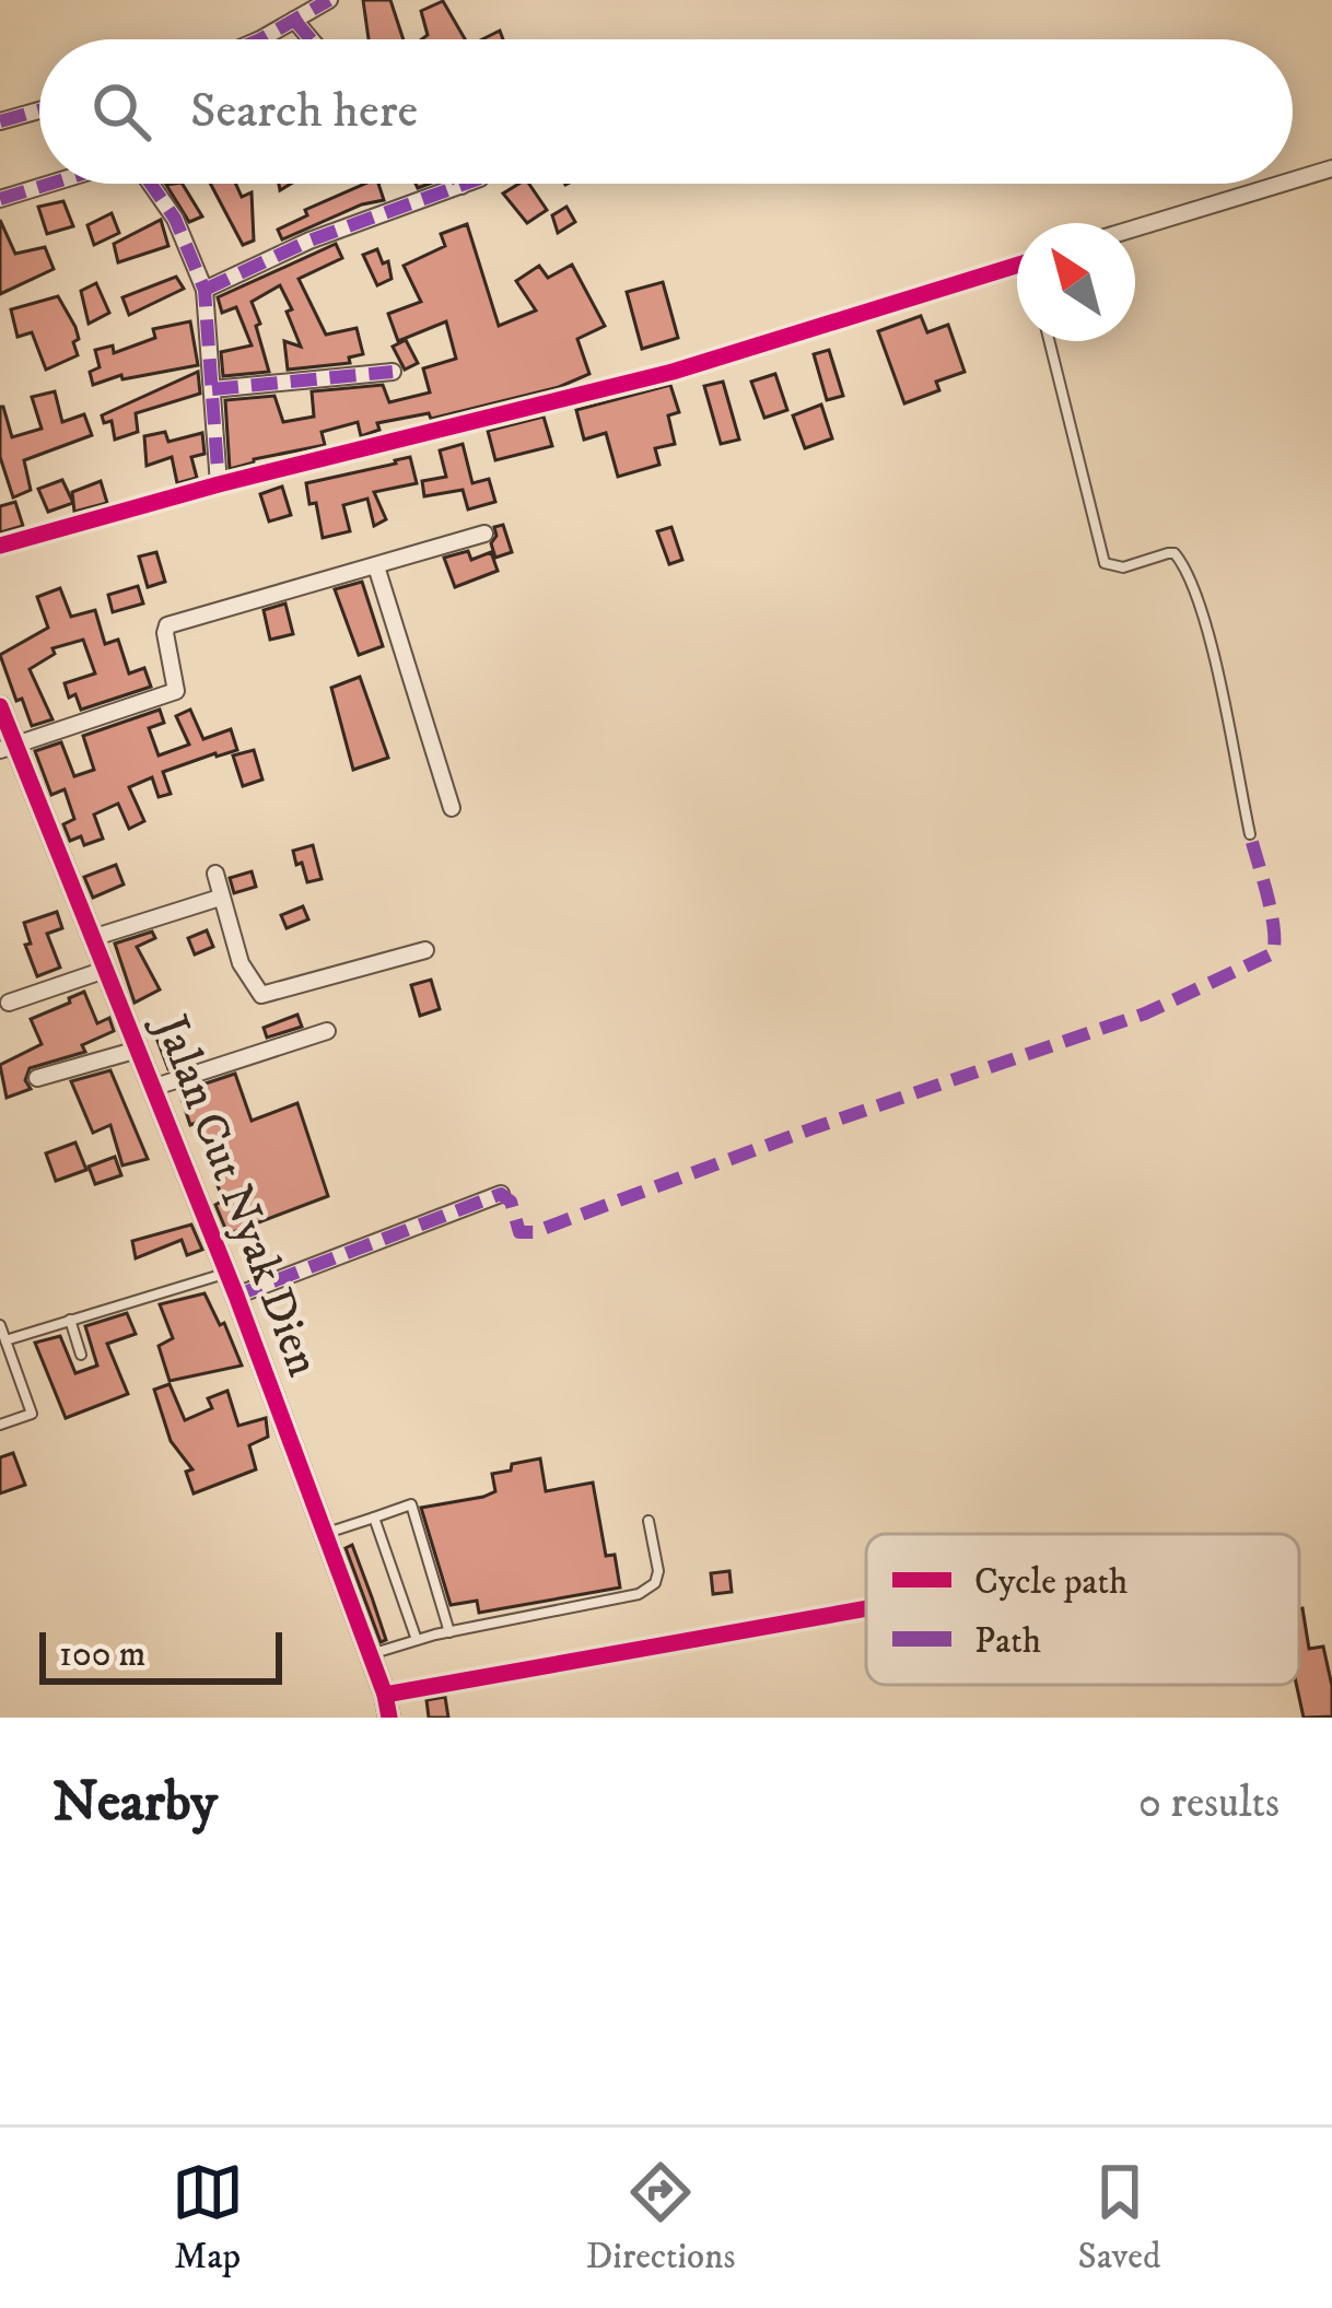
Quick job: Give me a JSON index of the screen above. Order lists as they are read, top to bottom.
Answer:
{
  "streets": {
    "street": ["Jalan Cut Nyak Dien"]
  },
  "legend": ["Cycle path", "Path"],
  "scale_bar": "100 m",
  "north": "top left",
  "page": {
    "search": "Search here",
    "scale": "100 m",
    "heading": ["Nearby", "0 results"],
    "nav": ["Map", "Directions", "Saved"]
  }
}
